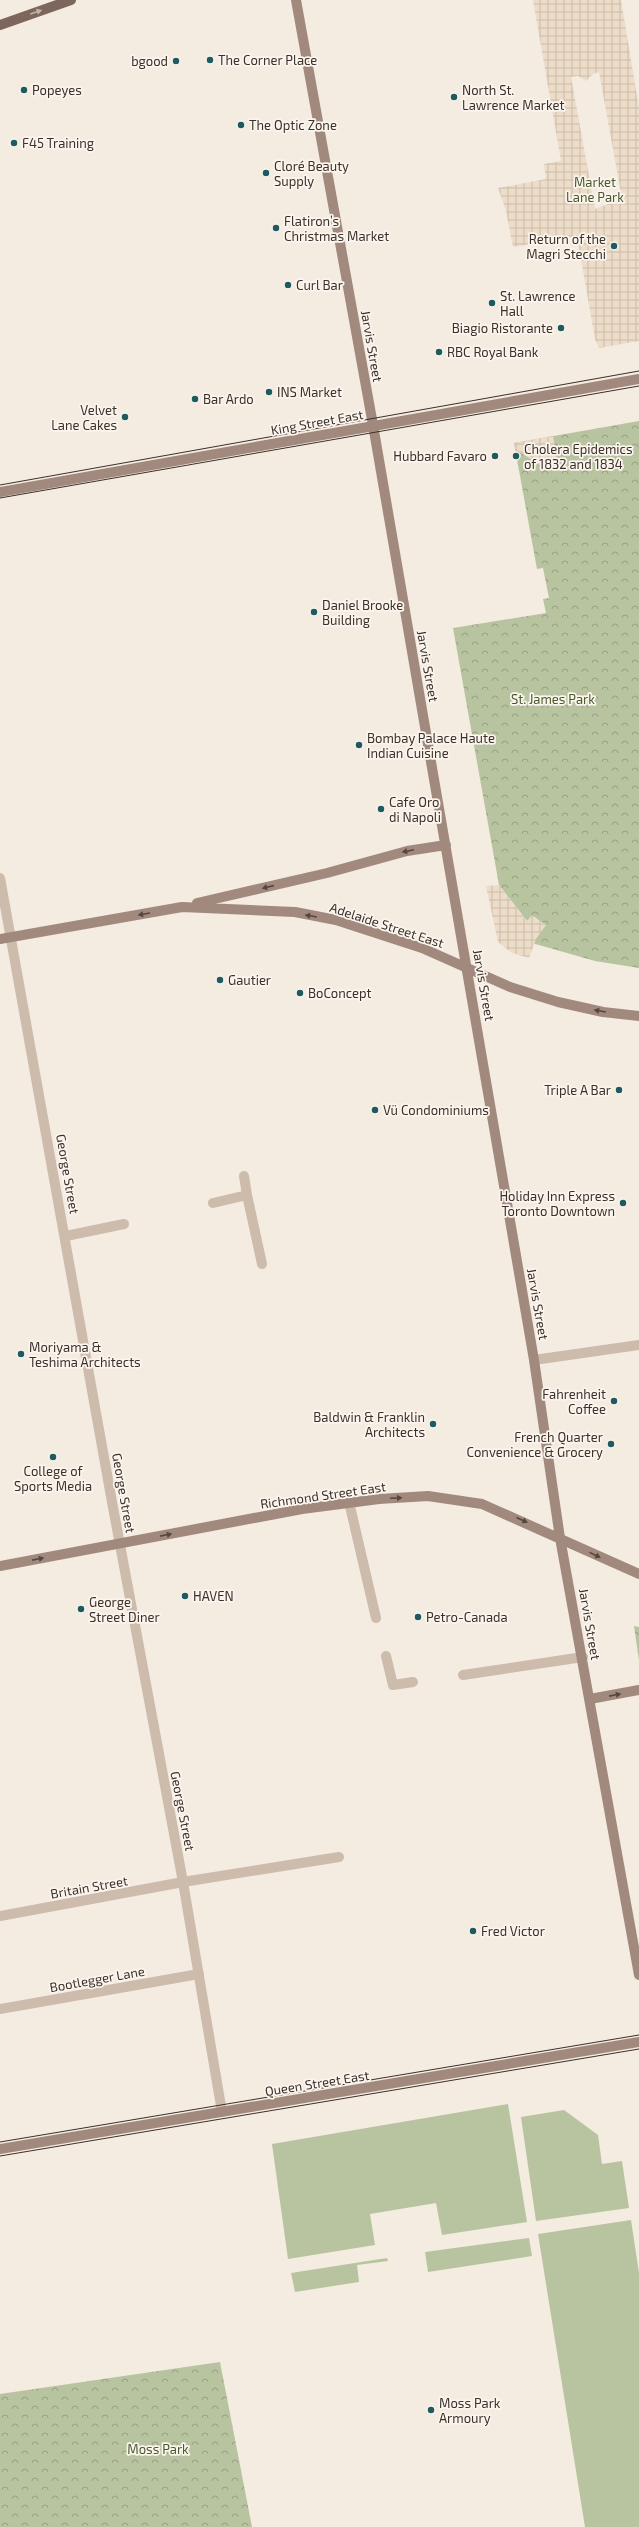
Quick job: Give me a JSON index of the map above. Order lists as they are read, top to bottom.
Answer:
{
  "streets": {
    "main road": [
      "Jarvis Street",
      "King Street East",
      "Adelaide Street East",
      "Richmond Street East",
      "Queen Street East"
    ],
    "street": ["George Street", "Britain Street", "Bootlegger Lane"]
  },
  "crossings": [
    ["Jarvis Street", "King Street East"],
    ["Jarvis Street", "Adelaide Street East"],
    ["Jarvis Street", "Richmond Street East"],
    ["Adelaide Street East", "George Street"],
    ["George Street", "Richmond Street East"],
    ["George Street", "Britain Street"],
    ["George Street", "Bootlegger Lane"],
    ["George Street", "Queen Street East"]
  ],
  "one_way": ["Richmond Street East"],
  "parks": ["Market Lane Park", "St. James Park", "Moss Park"],
  "places": [
    "The Corner Place",
    "bgood",
    "Popeyes",
    "North St. Lawrence Market",
    "The Optic Zone",
    "F45 Training",
    "Cloré Beauty Supply",
    "Flatiron’s Christmas Market",
    "Return of the Magri Stecchi",
    "Curl Bar",
    "St. Lawrence Hall",
    "Biagio Ristorante",
    "RBC Royal Bank",
    "INS Market",
    "Bar Ardo",
    "Velvet Lane Cakes",
    "Hubbard Favaro",
    "Cholera Epidemics of 1832 and 1834",
    "Daniel Brooke Building",
    "Bombay Palace Haute Indian Cuisine",
    "Cafe Oro di Napoli",
    "Gautier",
    "BoConcept",
    "Triple A Bar",
    "Vü Condominiums",
    "Holiday Inn Express Toronto Downtown",
    "Moriyama & Teshima Architects",
    "Fahrenheit Coffee",
    "Baldwin & Franklin Architects",
    "French Quarter Convenience & Grocery",
    "College of Sports Media",
    "HAVEN",
    "George Street Diner",
    "Petro-Canada",
    "Fred Victor",
    "Moss Park Armoury"
  ]
}
